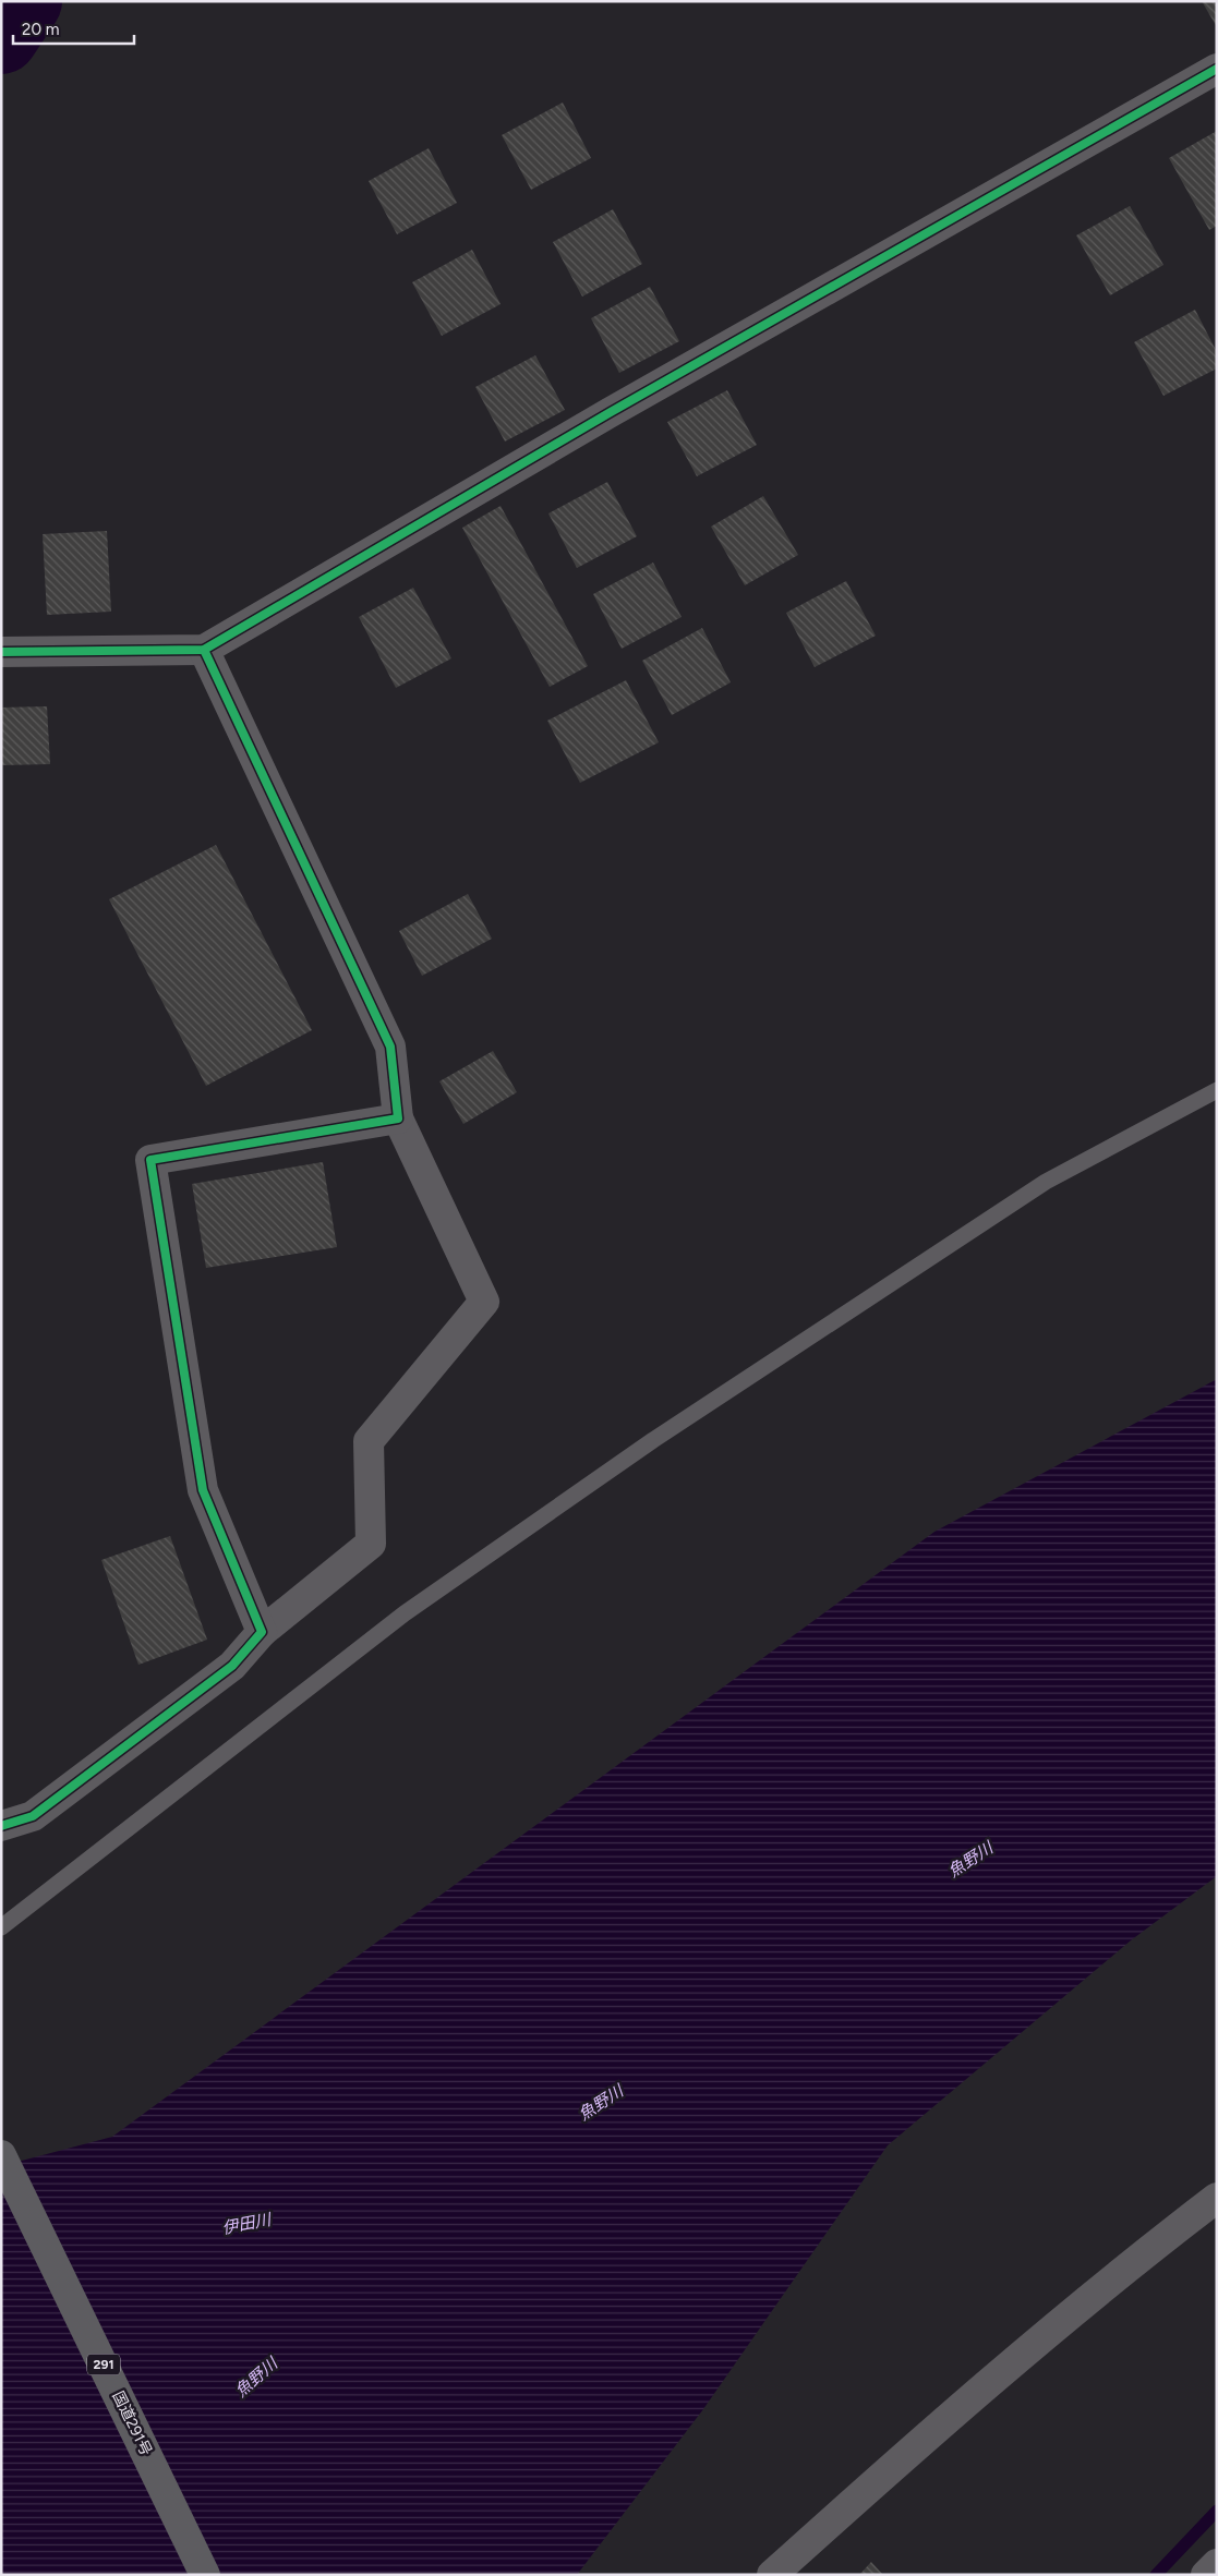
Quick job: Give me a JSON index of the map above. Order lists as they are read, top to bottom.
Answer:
{
  "streets": {
    "highway": ["291", "国道291号"]
  },
  "water": ["魚野川", "伊田川"],
  "scale_bar": "20 m"
}
